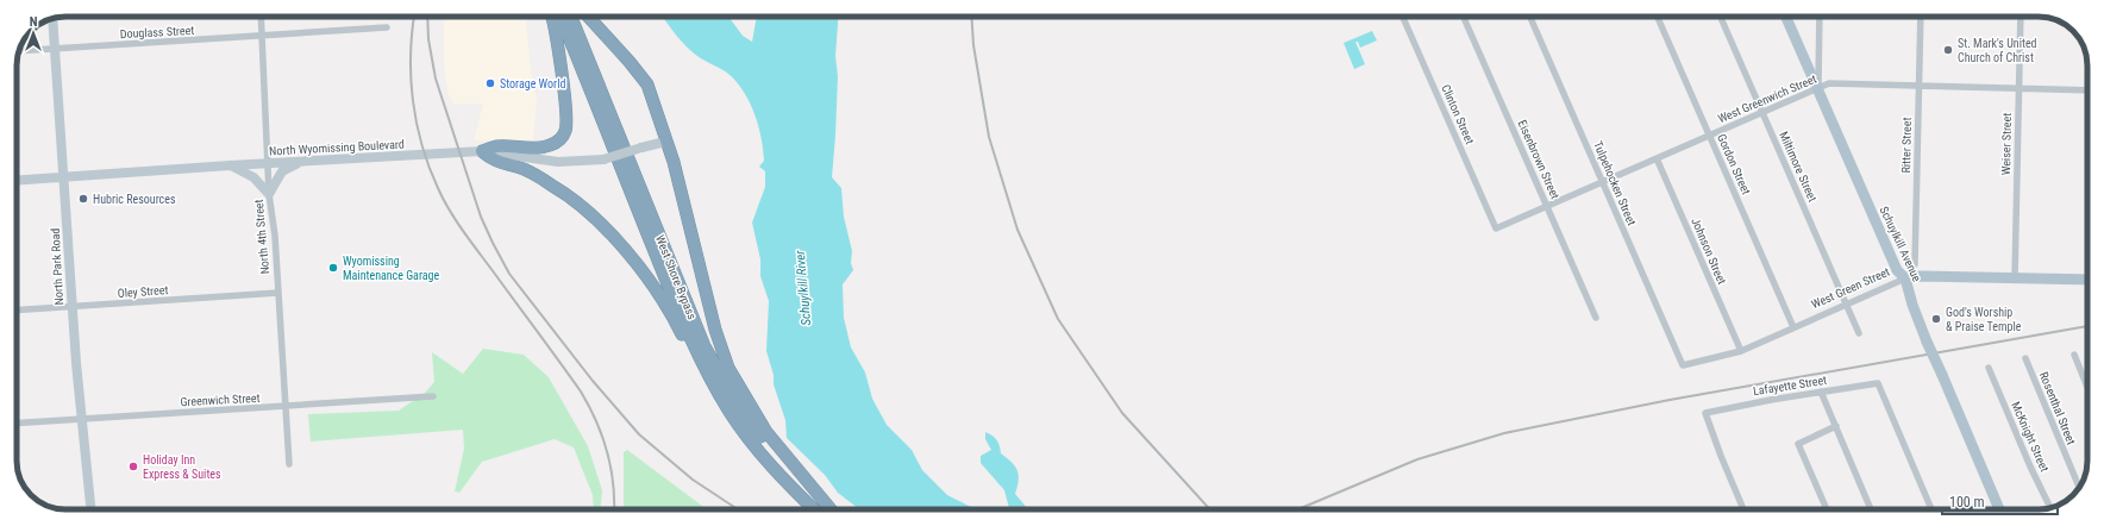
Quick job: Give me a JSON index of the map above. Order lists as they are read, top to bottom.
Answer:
{
  "streets": {
    "highway": ["West Shore Bypass"],
    "main road": ["Schuylkill Avenue", "West Green Street"],
    "street": [
      "Douglass Street",
      "West Greenwich Street",
      "Clinton Street",
      "Weiser Street",
      "Ritter Street",
      "North Wyomissing Boulevard",
      "Eisenbrown Street",
      "Gordon Street",
      "Miltimore Street",
      "Tulpehocken Street",
      "North 4th Street",
      "Johnson Street",
      "North Park Road",
      "Oley Street",
      "Lafayette Street",
      "Greenwich Street",
      "Rosenthal Street",
      "McKnight Street"
    ]
  },
  "crossings": [
    ["Douglass Street", "North 4th Street"],
    ["Douglass Street", "North Park Road"],
    ["West Greenwich Street", "Clinton Street"],
    ["West Greenwich Street", "Weiser Street"],
    ["West Greenwich Street", "Ritter Street"],
    ["West Greenwich Street", "Eisenbrown Street"],
    ["West Greenwich Street", "Gordon Street"],
    ["West Greenwich Street", "Miltimore Street"],
    ["West Greenwich Street", "Tulpehocken Street"],
    ["West Greenwich Street", "Schuylkill Avenue"],
    ["West Greenwich Street", "Johnson Street"],
    ["Weiser Street", "West Green Street"],
    ["Ritter Street", "Schuylkill Avenue"],
    ["Ritter Street", "West Green Street"],
    ["North Wyomissing Boulevard", "North 4th Street"],
    ["North Wyomissing Boulevard", "North Park Road"],
    ["Gordon Street", "West Green Street"],
    ["Miltimore Street", "West Green Street"],
    ["Tulpehocken Street", "West Green Street"],
    ["North 4th Street", "Oley Street"],
    ["North 4th Street", "Greenwich Street"],
    ["Schuylkill Avenue", "West Green Street"],
    ["Johnson Street", "West Green Street"],
    ["North Park Road", "Oley Street"],
    ["North Park Road", "Greenwich Street"]
  ],
  "water": ["Schuylkill River"],
  "places": [
    "St. Mark's United Church of Christ",
    "Storage World",
    "Hubric Resources",
    "Wyomissing Maintenance Garage",
    "God's Worship & Praise Temple",
    "Holiday Inn Express & Suites"
  ],
  "scale_bar": "100 m",
  "north": "top"
}
